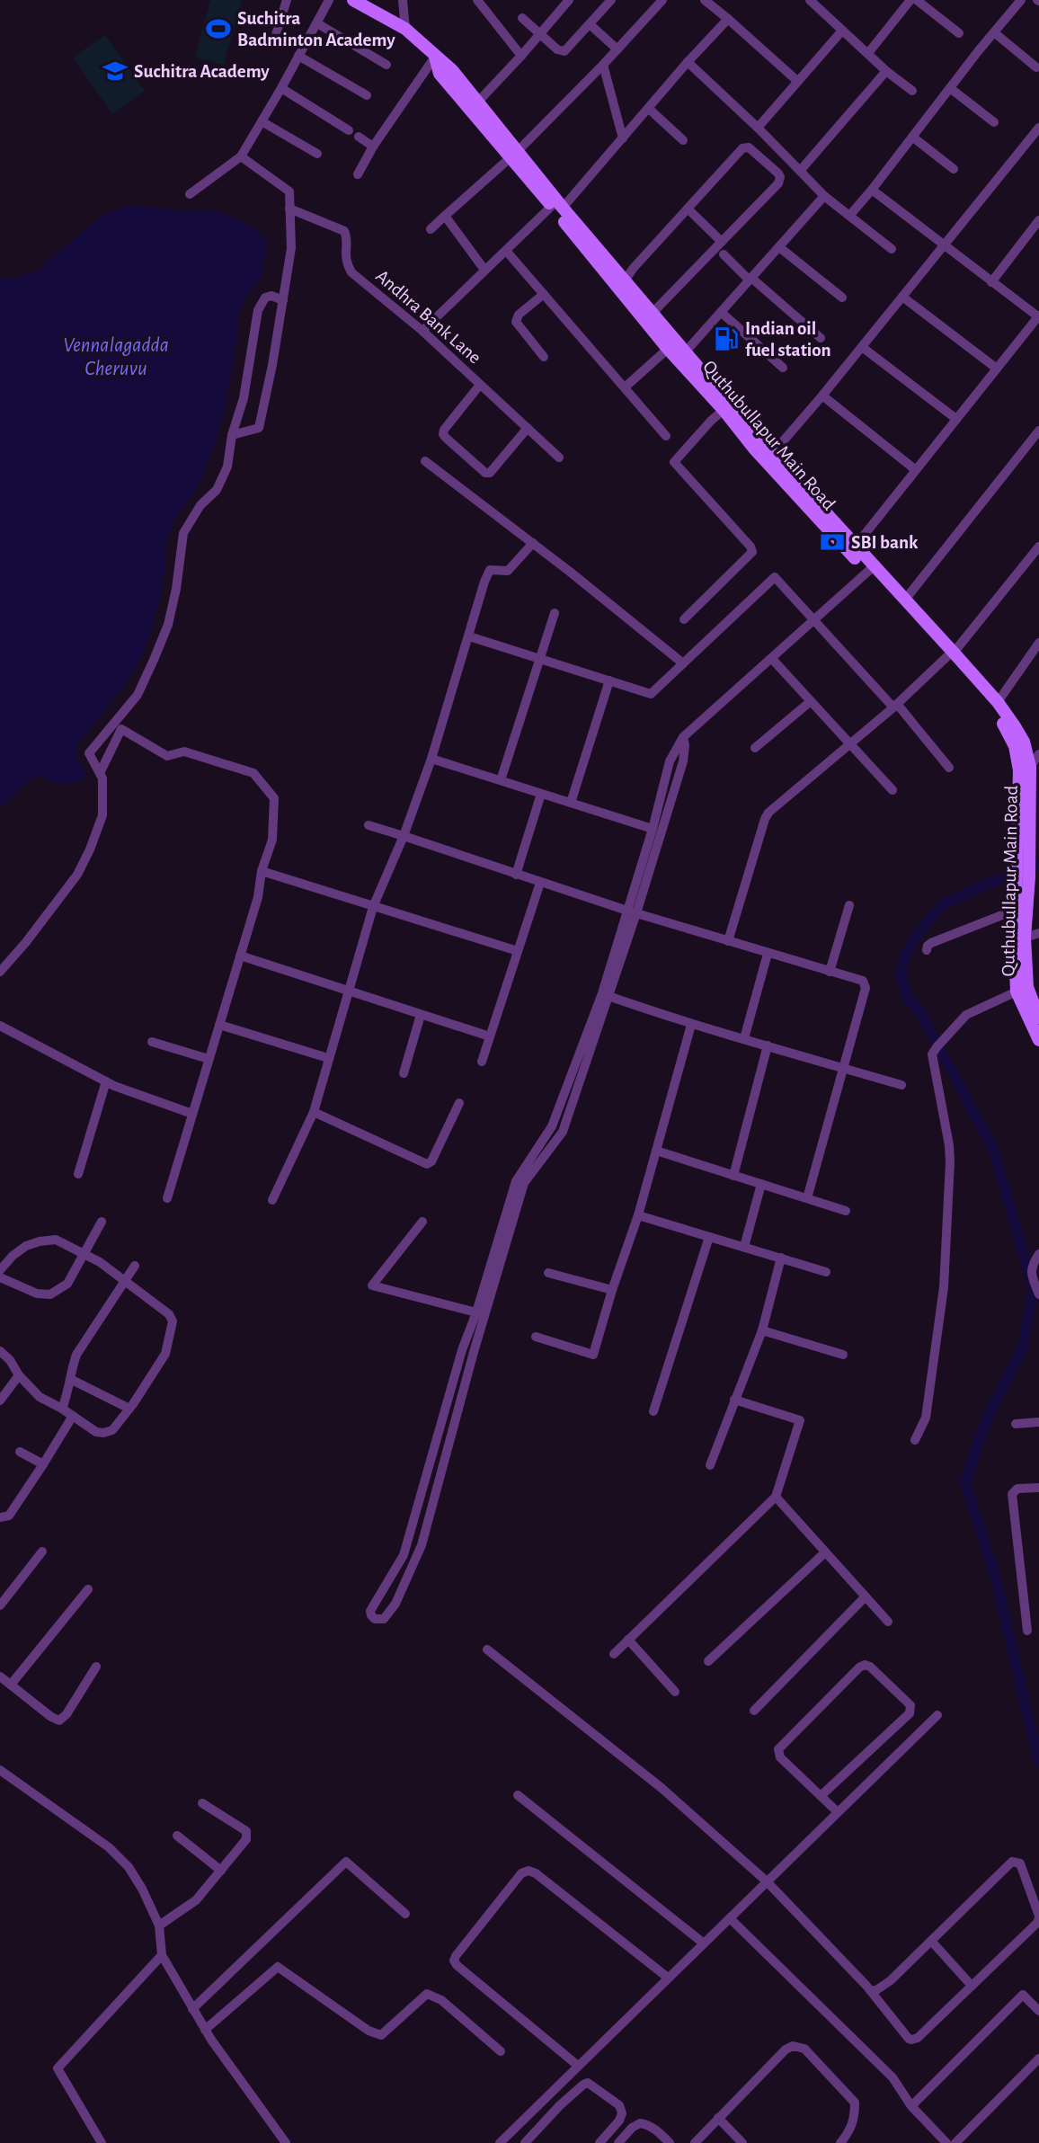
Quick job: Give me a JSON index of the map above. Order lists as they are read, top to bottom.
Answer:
{
  "streets": {
    "main road": ["Quthubullapur Main Road"],
    "street": ["Andhra Bank Lane"]
  },
  "water": ["Vennalagadda Cheruvu"],
  "places": {
    "sports": ["Suchitra Badminton Academy"],
    "school or university": ["Suchitra Academy"],
    "fuel station": ["Indian oil fuel station"],
    "bank": ["SBI bank"]
  }
}
